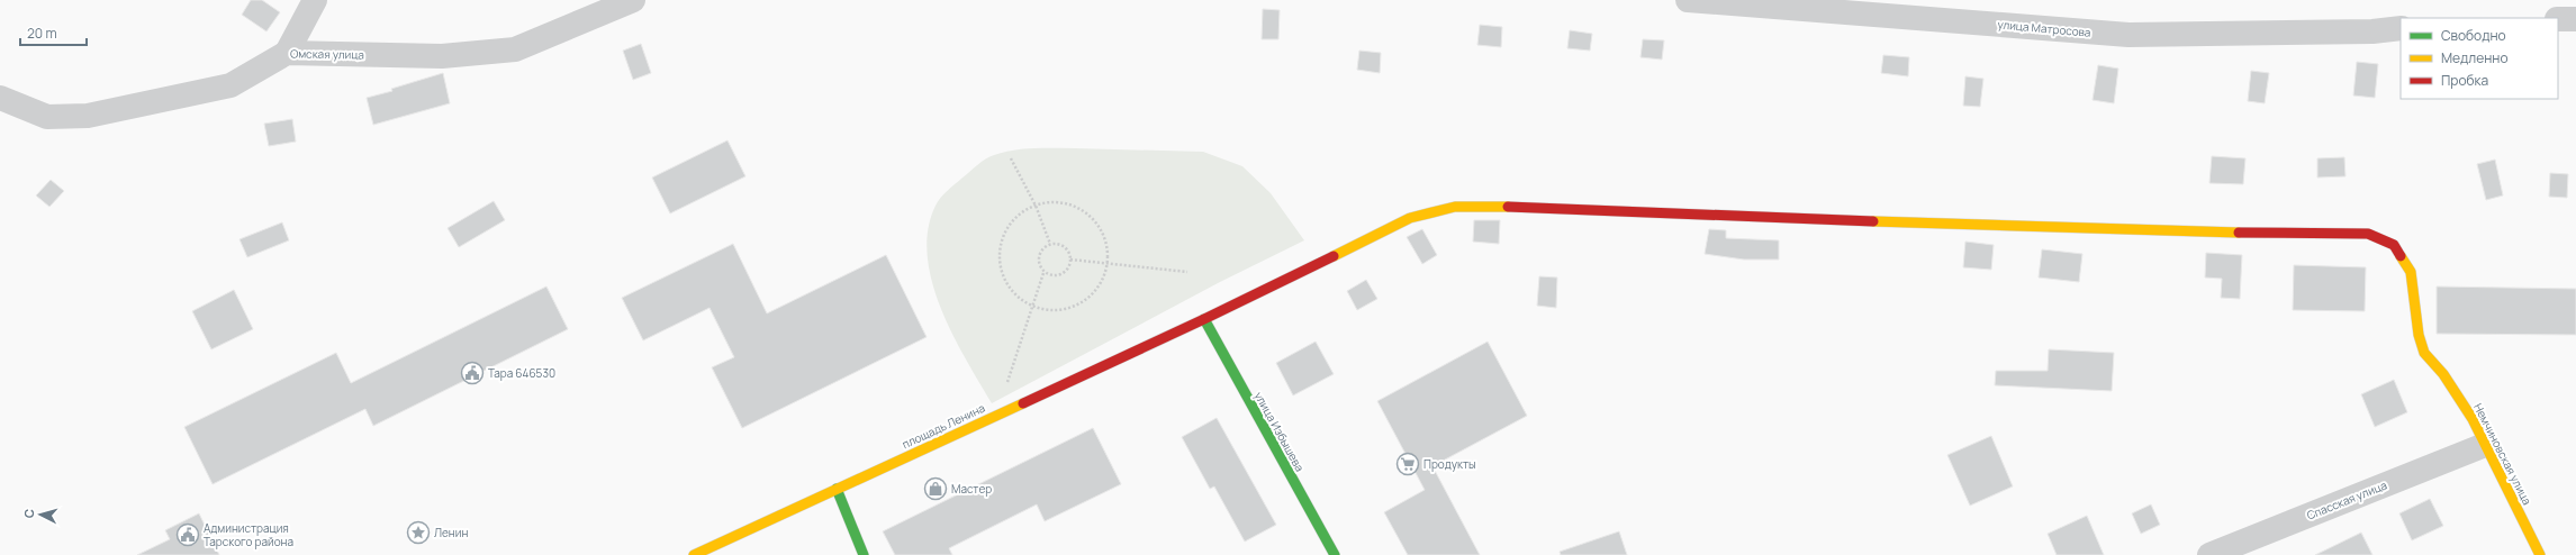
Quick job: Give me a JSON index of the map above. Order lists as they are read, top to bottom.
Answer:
{
  "streets": {
    "street": [
      "улица Матросова",
      "Омская улица",
      "площадь Ленина",
      "улица Избышева",
      "Немчиновская улица",
      "Спасская улица"
    ]
  },
  "crossings": [
    ["площадь Ленина", "улица Избышева"],
    ["площадь Ленина", "Немчиновская улица"],
    ["Немчиновская улица", "Спасская улица"]
  ],
  "places": {
    "public building": ["Тара 646530", "Администрация Тарского района"],
    "supermarket": ["Продукты"],
    "shop": ["Мастер"],
    "place": ["Ленин"]
  },
  "legend": ["Свободно", "Медленно", "Пробка"],
  "scale_bar": "20 m",
  "north": "left"
}
